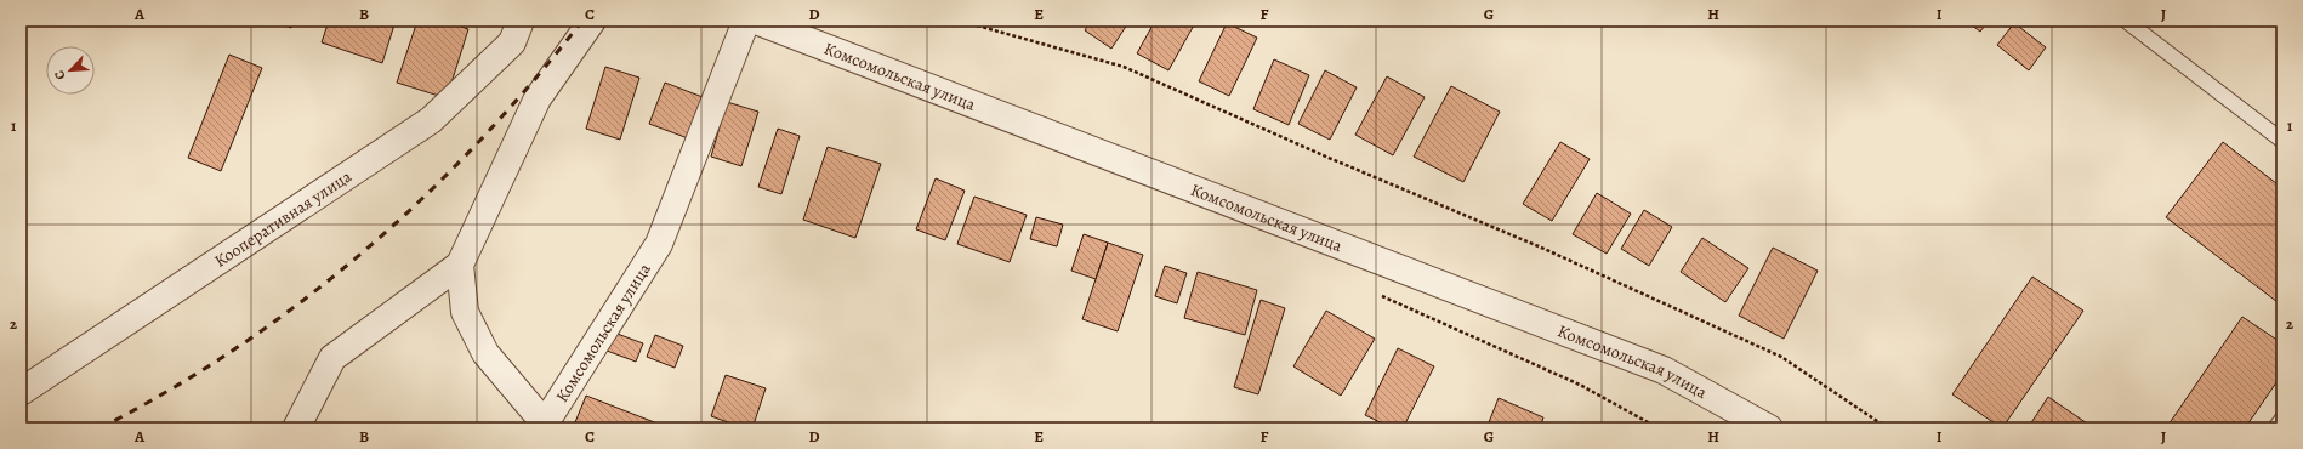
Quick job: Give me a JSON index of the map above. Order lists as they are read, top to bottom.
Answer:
{
  "streets": {
    "street": ["Комсомольская улица", "Кооперативная улица"]
  },
  "north": "bottom left",
  "grid": {
    "columns": [
      "A",
      "B",
      "C",
      "D",
      "E",
      "F",
      "G",
      "H",
      "I",
      "J"
    ],
    "rows": ["1", "2"]
  }
}
